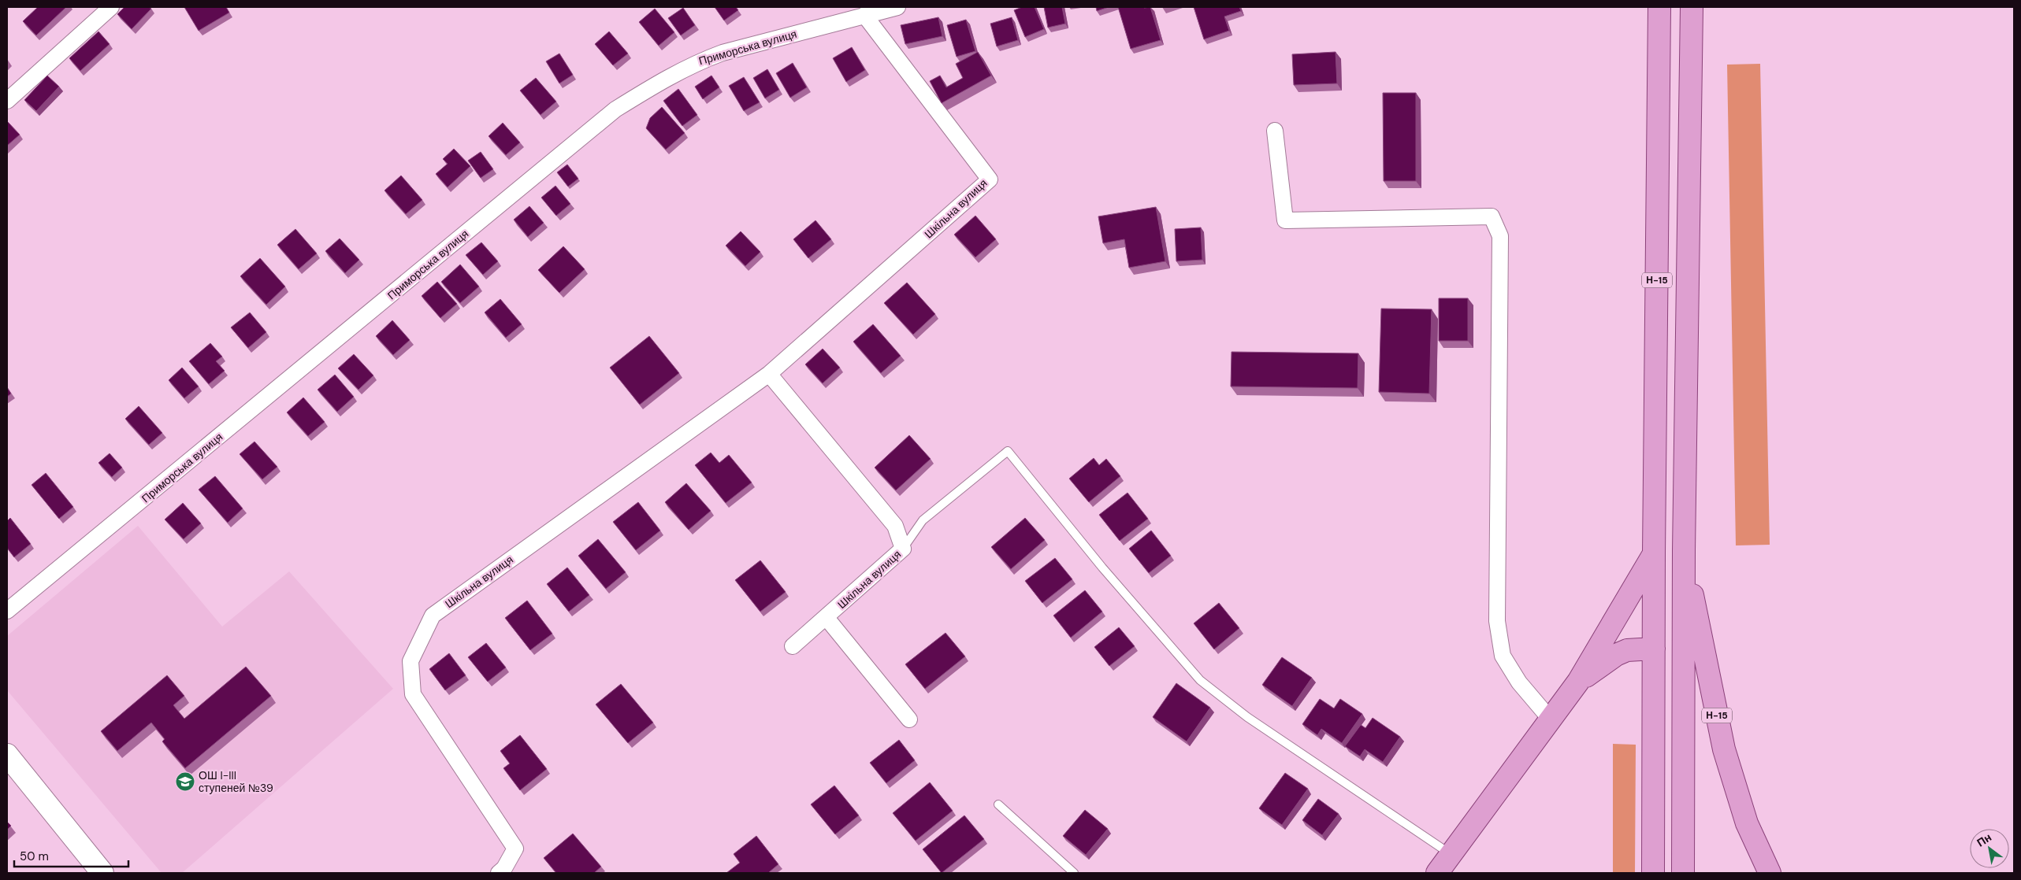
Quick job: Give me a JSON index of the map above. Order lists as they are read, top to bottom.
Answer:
{
  "streets": {
    "main road": ["Н-15"],
    "street": ["Приморська вулиця", "Шкільна вулиця"]
  },
  "crossings": [
    ["Приморська вулиця", "Шкільна вулиця"]
  ],
  "places": {
    "school or university": ["ОШ I-III ступеней №39"]
  },
  "scale_bar": "50 m",
  "north": "top left"
}
